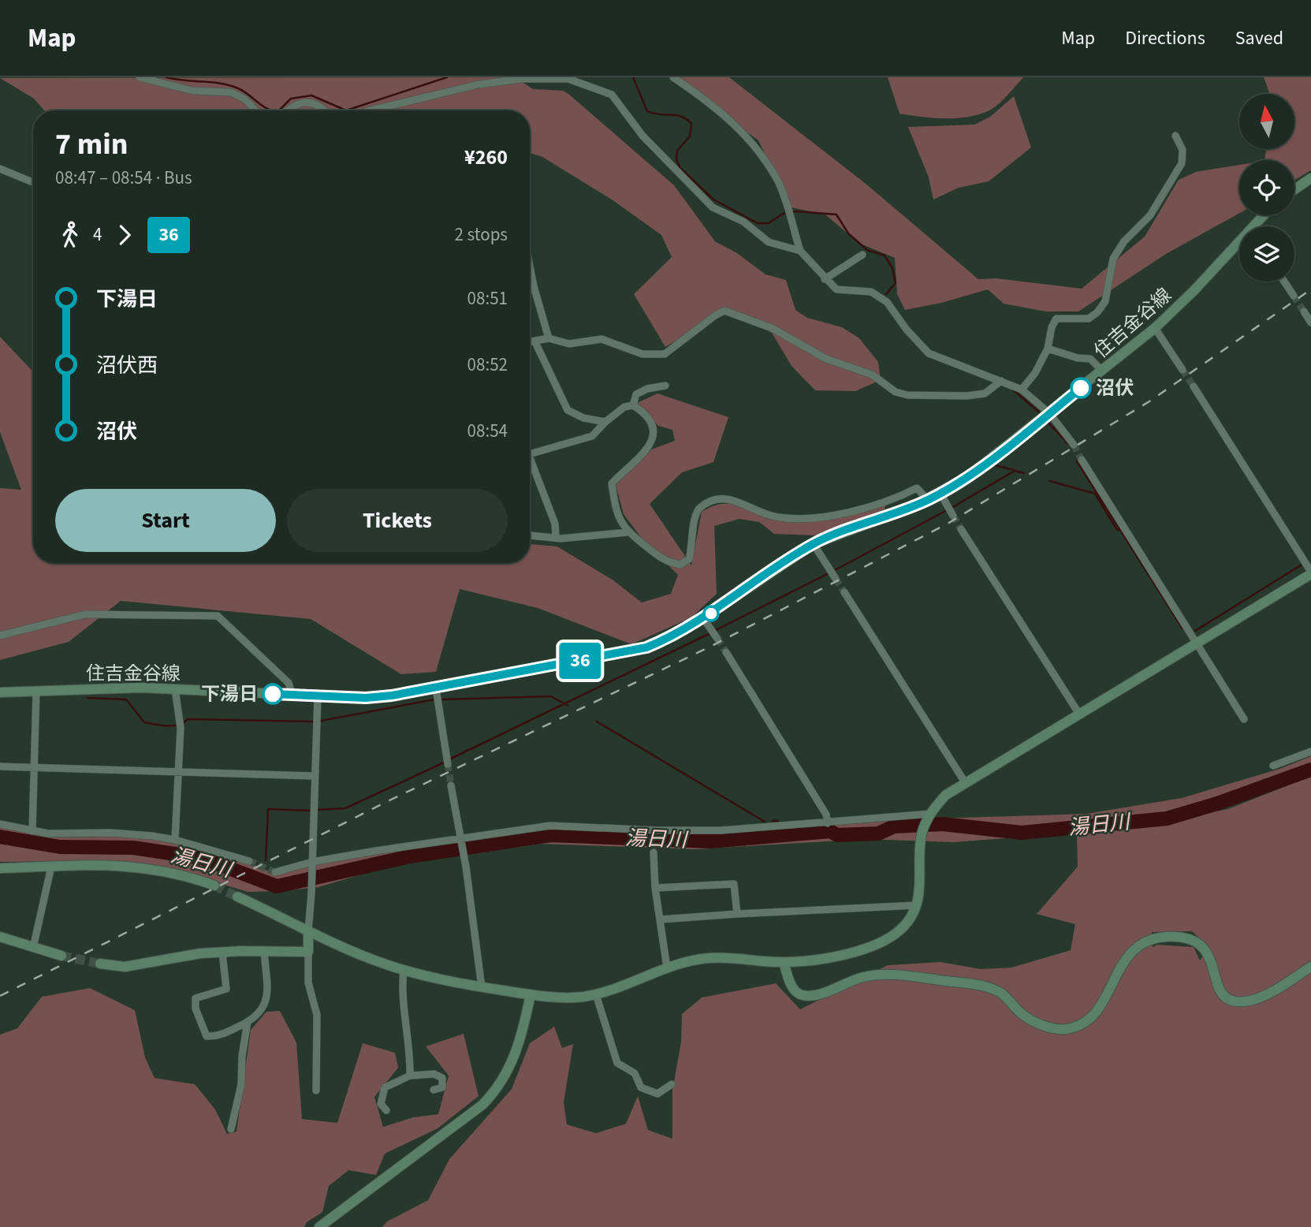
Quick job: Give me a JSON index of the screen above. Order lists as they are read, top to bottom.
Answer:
{
  "streets": {
    "street": ["住吉金谷線"]
  },
  "water": ["湯日川"],
  "places": ["沼伏", "下湯日"],
  "lines": ["bus line 36"],
  "north": "top",
  "page": {
    "header": "Map",
    "nav": ["Map", "Directions", "Saved"],
    "on_map": "36",
    "heading": ["7 min", "08:47 – 08:54 · Bus", "¥260"],
    "legs": ["4", "36", "2 stops"],
    "list": [
      {
        "name": "下湯日",
        "value": "08:51"
      },
      {
        "name": "沼伏西",
        "value": "08:52"
      },
      {
        "name": "沼伏",
        "value": "08:54"
      }
    ],
    "buttons": ["Start", "Tickets"]
  }
}
